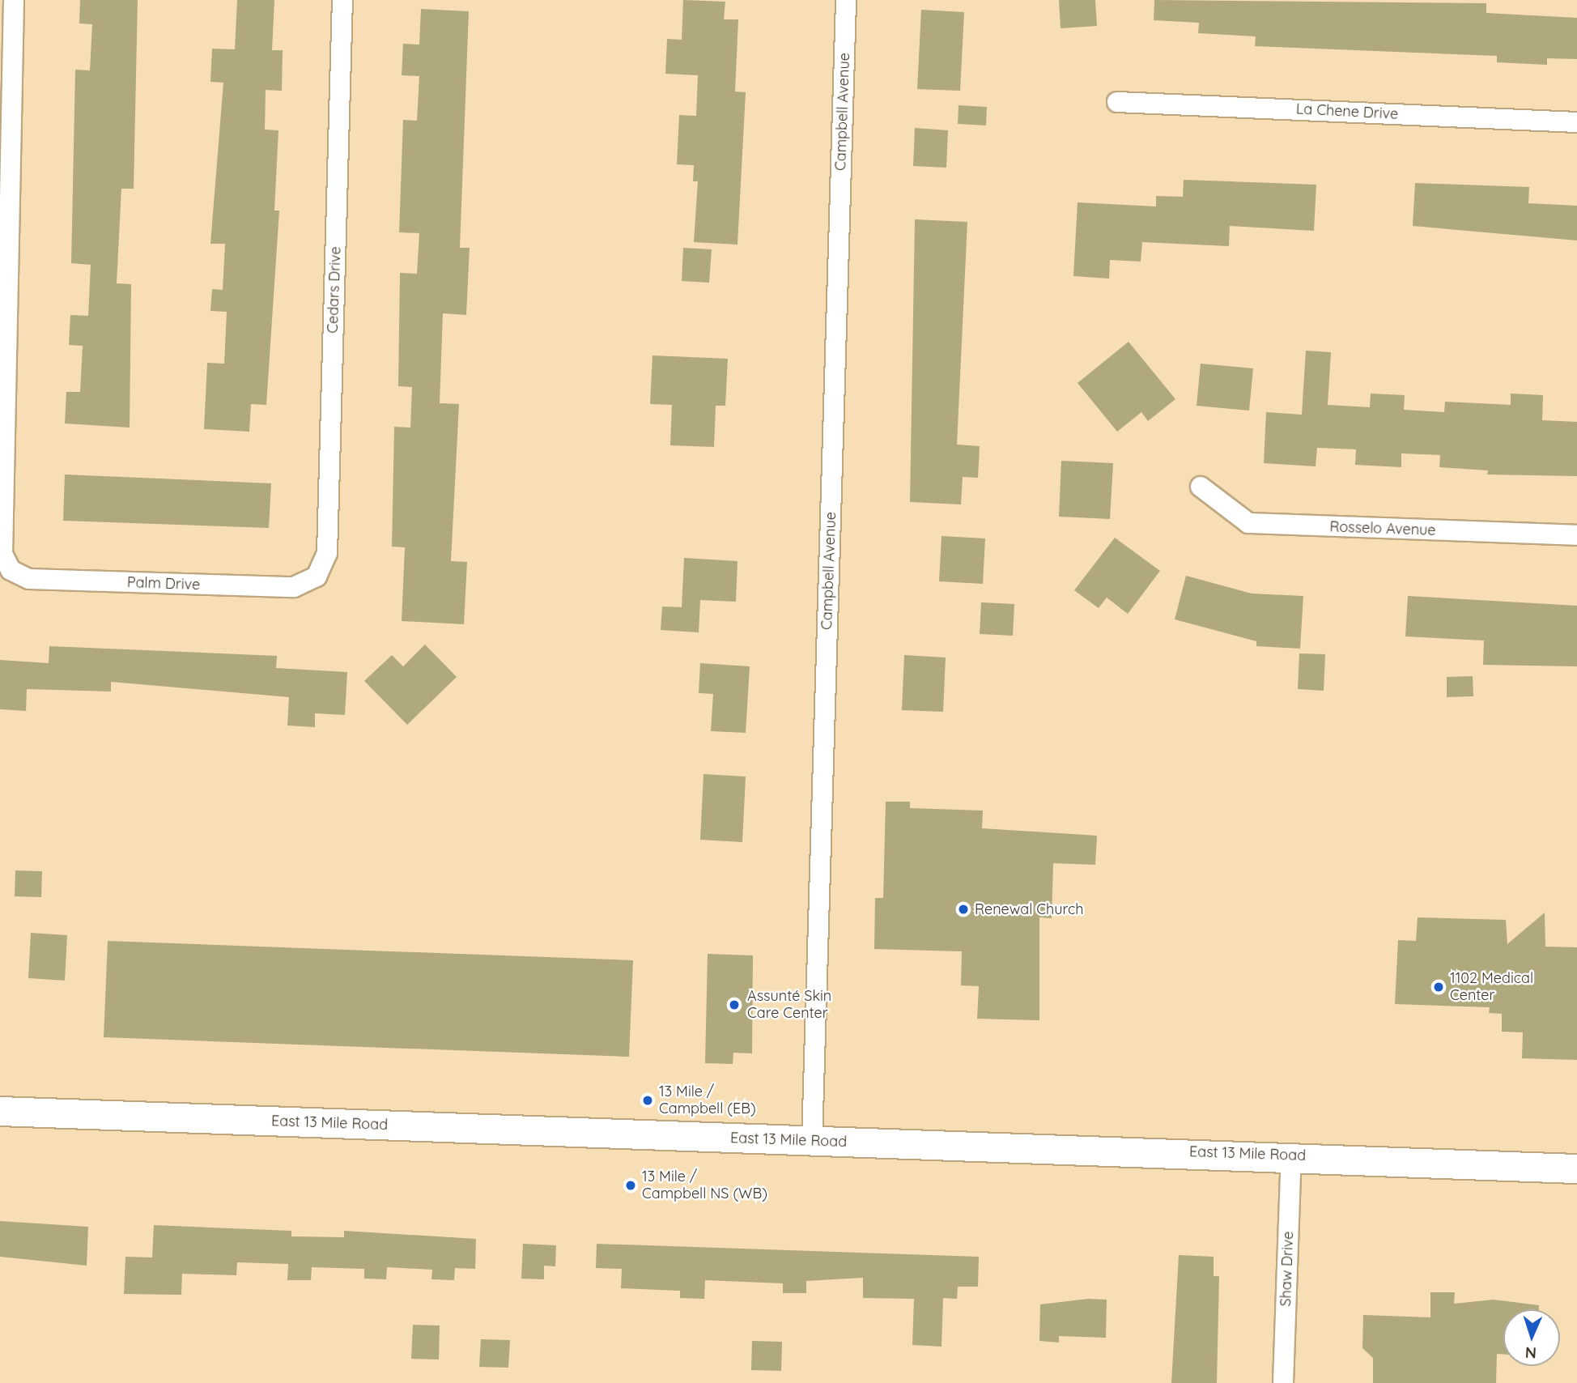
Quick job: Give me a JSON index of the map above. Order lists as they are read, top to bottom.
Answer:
{
  "streets": {
    "main road": ["East 13 Mile Road"],
    "street": [
      "Campbell Avenue",
      "La Chene Drive",
      "Cedars Drive",
      "Rosselo Avenue",
      "Palm Drive",
      "Shaw Drive"
    ]
  },
  "crossings": [
    ["Campbell Avenue", "East 13 Mile Road"],
    ["Cedars Drive", "Palm Drive"],
    ["East 13 Mile Road", "Shaw Drive"]
  ],
  "places": [
    "Renewal Church",
    "1102 Medical Center",
    "Assunté Skin Care Center",
    "13 Mile / Campbell (EB)",
    "13 Mile / Campbell NS (WB)"
  ],
  "north": "bottom"
}
